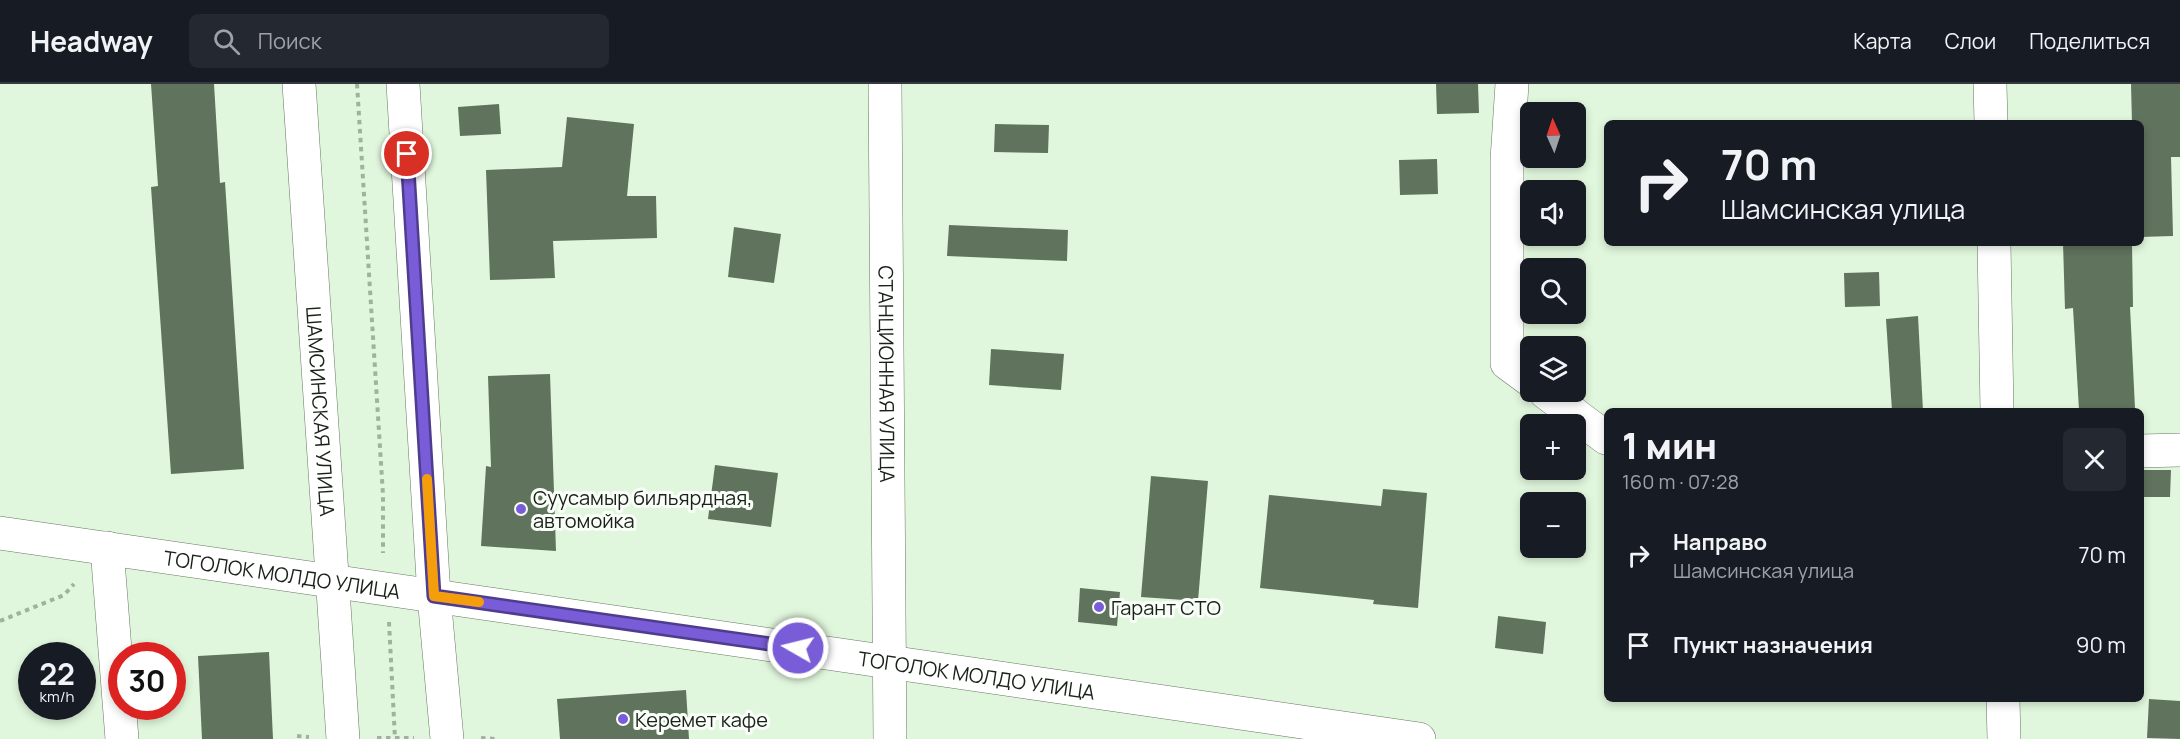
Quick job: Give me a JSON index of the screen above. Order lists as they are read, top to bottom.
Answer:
{
  "streets": {
    "street": ["СТАНЦИОННАЯ УЛИЦА", "ШАМСИНСКАЯ УЛИЦА", "ТОГОЛОК МОЛДО УЛИЦА"]
  },
  "crossings": [
    ["СТАНЦИОННАЯ УЛИЦА", "ТОГОЛОК МОЛДО УЛИЦА"],
    ["ШАМСИНСКАЯ УЛИЦА", "ТОГОЛОК МОЛДО УЛИЦА"]
  ],
  "places": ["Суусамыр бильярдная, автомойка", "Гарант СТО", "Керемет кафе"],
  "north": "top",
  "page": {
    "header": "Headway",
    "search": "Поиск",
    "nav": ["Карта", "Слои", "Поделиться"],
    "map_buttons": ["+", "−"],
    "turn": ["70 m", "Шамсинская улица"],
    "heading": ["1 мин", "160 m · 07:28"],
    "list": [
      {
        "name": "Направо",
        "note": "Шамсинская улица",
        "value": "70 m"
      },
      {
        "name": "Пункт назначения",
        "value": "90 m"
      }
    ],
    "speed": "22 km/h",
    "limit": "30"
  }
}
